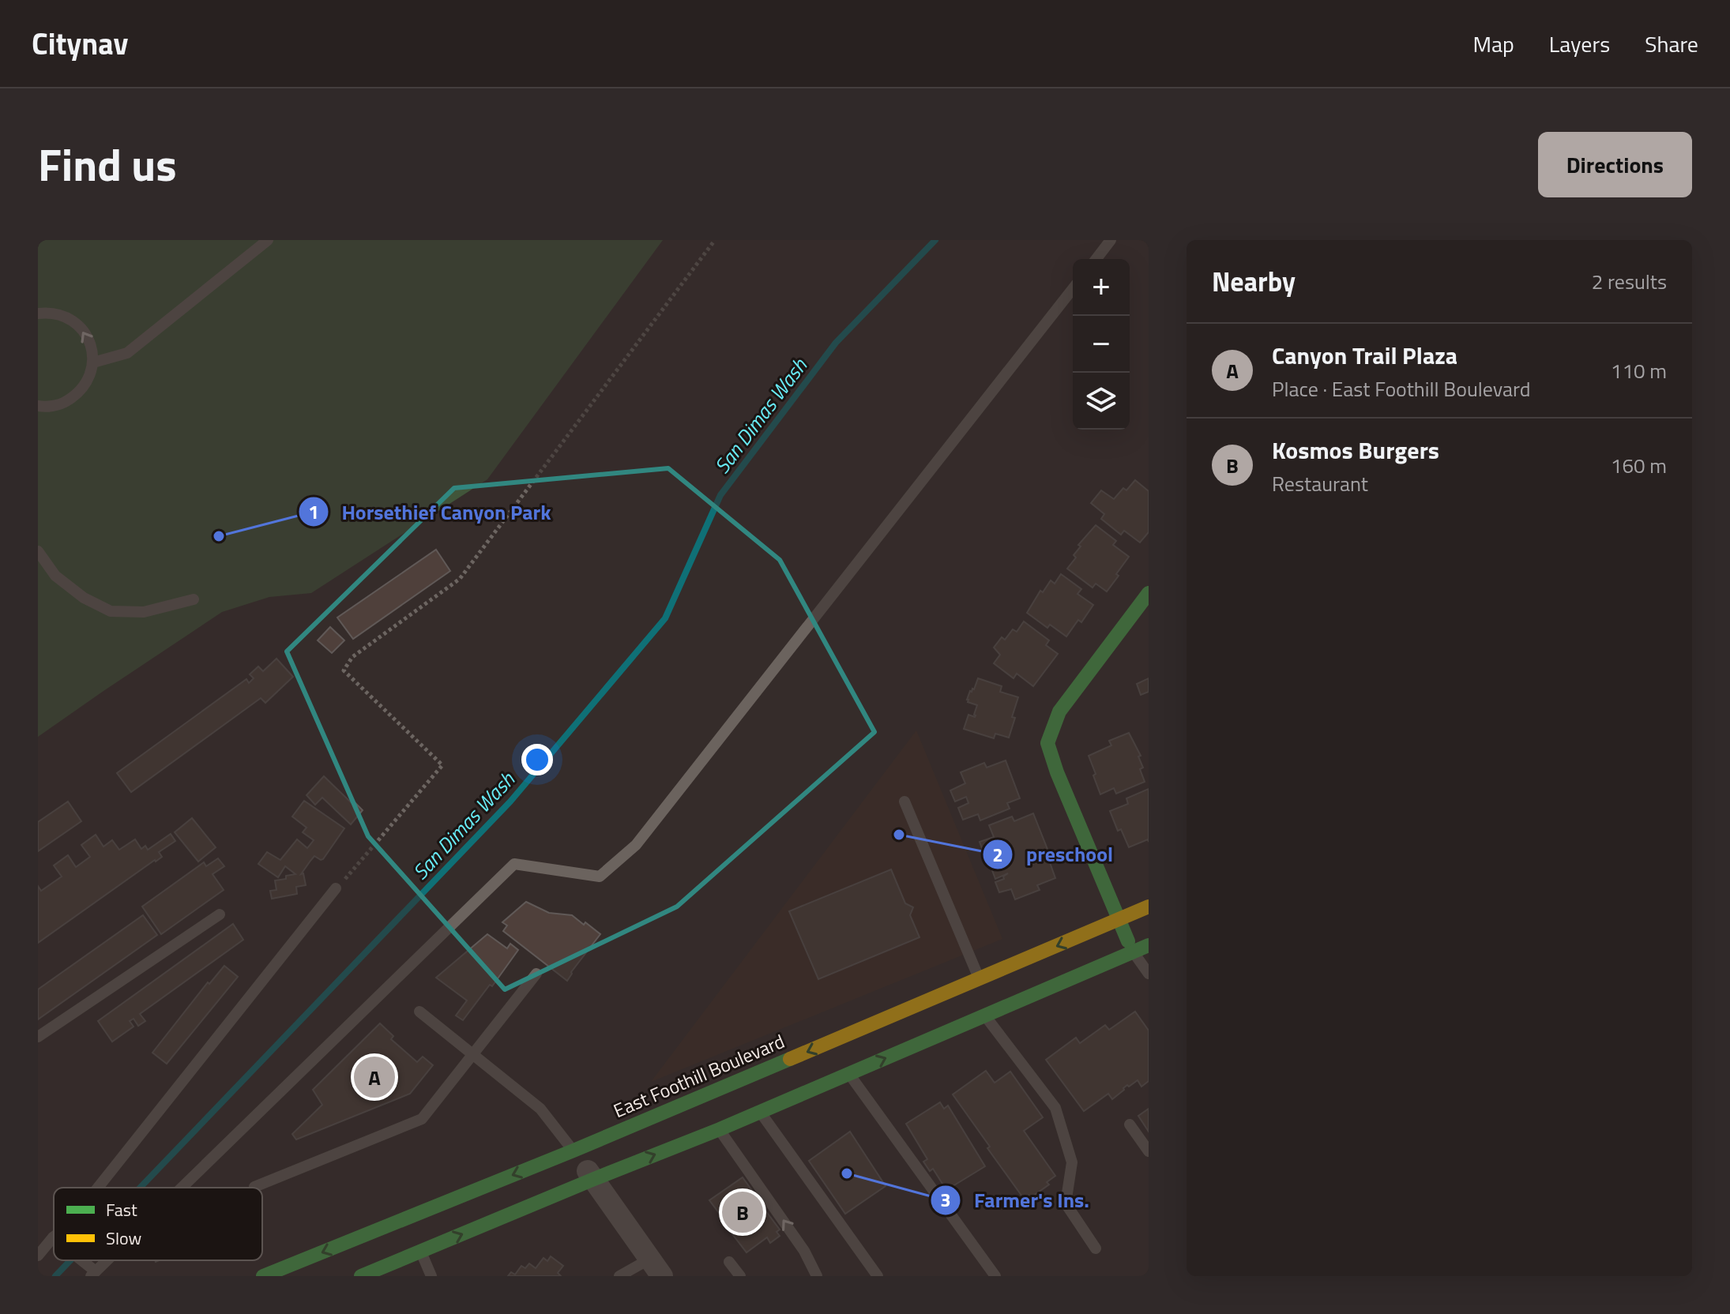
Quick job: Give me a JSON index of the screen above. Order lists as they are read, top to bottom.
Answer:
{
  "streets": {
    "main road": ["East Foothill Boulevard"]
  },
  "water": ["San Dimas Wash"],
  "places": ["Horsethief Canyon Park", "preschool", "Farmer's Ins."],
  "legend": ["Fast", "Slow"],
  "page": {
    "header": "Citynav",
    "nav": ["Map", "Layers", "Share"],
    "title": "Find us",
    "buttons": "Directions",
    "heading": ["Nearby", "2 results"],
    "map_buttons": ["+", "−"],
    "list": [
      {
        "mark": "A",
        "name": "Canyon Trail Plaza",
        "note": "Place · East Foothill Boulevard",
        "value": "110 m"
      },
      {
        "mark": "B",
        "name": "Kosmos Burgers",
        "note": "Restaurant",
        "value": "160 m"
      }
    ],
    "pins": ["A", "B"]
  }
}
